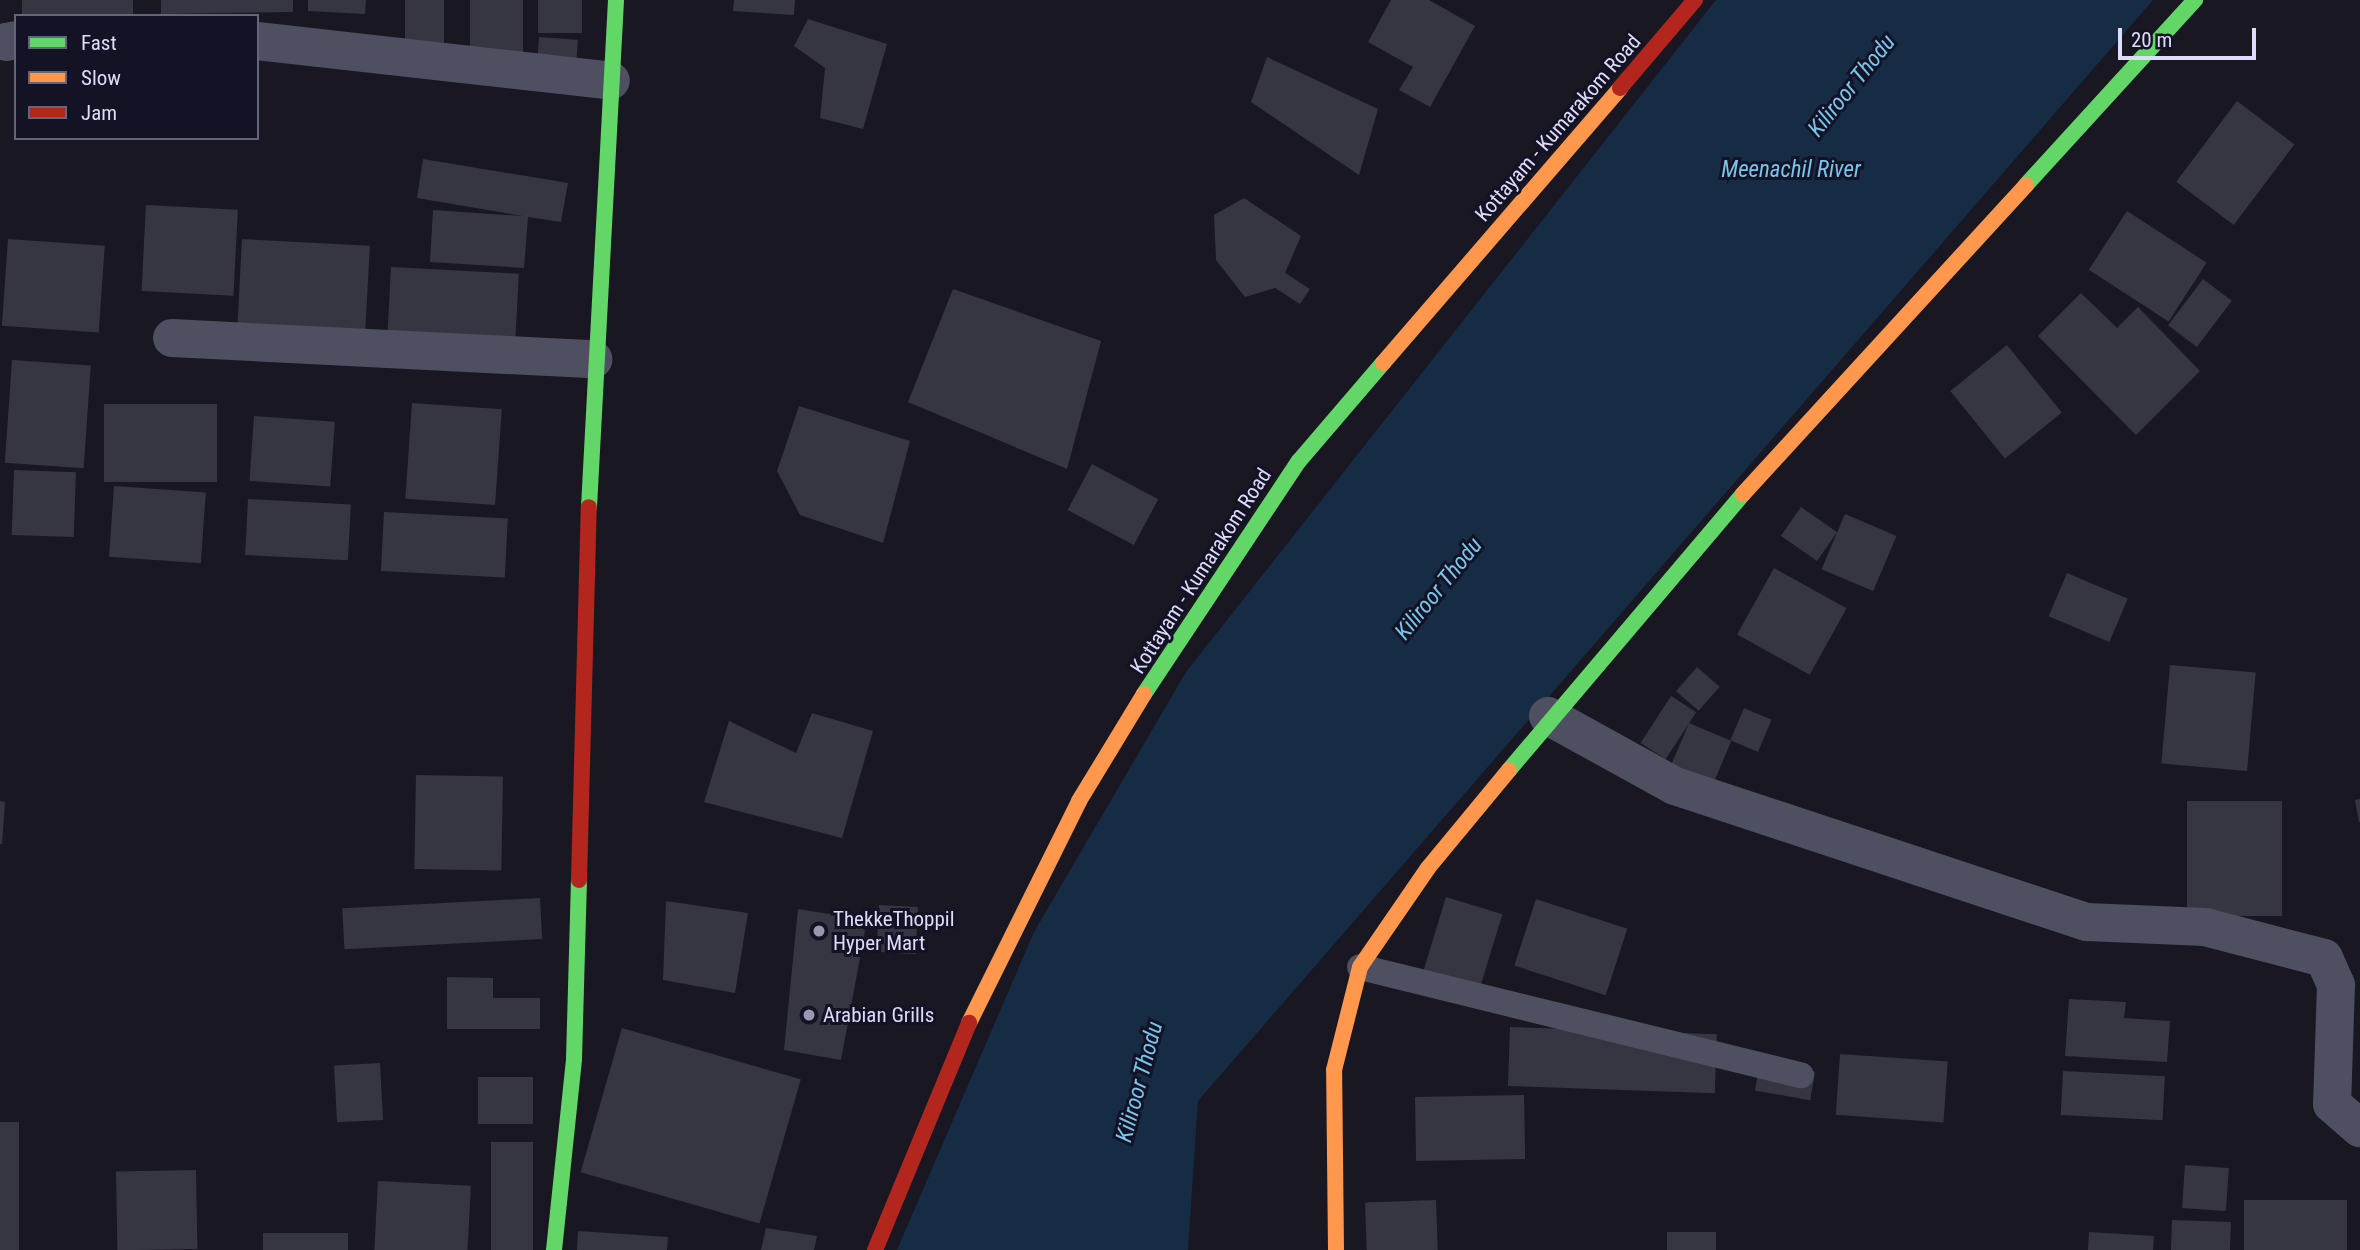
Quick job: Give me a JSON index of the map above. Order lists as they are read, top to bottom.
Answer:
{
  "streets": {
    "street": ["Kottayam - Kumarakom Road"]
  },
  "water": ["Kiliroor Thodu", "Meenachil River"],
  "places": ["ThekkeThoppil Hyper Mart", "Arabian Grills"],
  "legend": ["Fast", "Slow", "Jam"],
  "scale_bar": "20 m"
}
